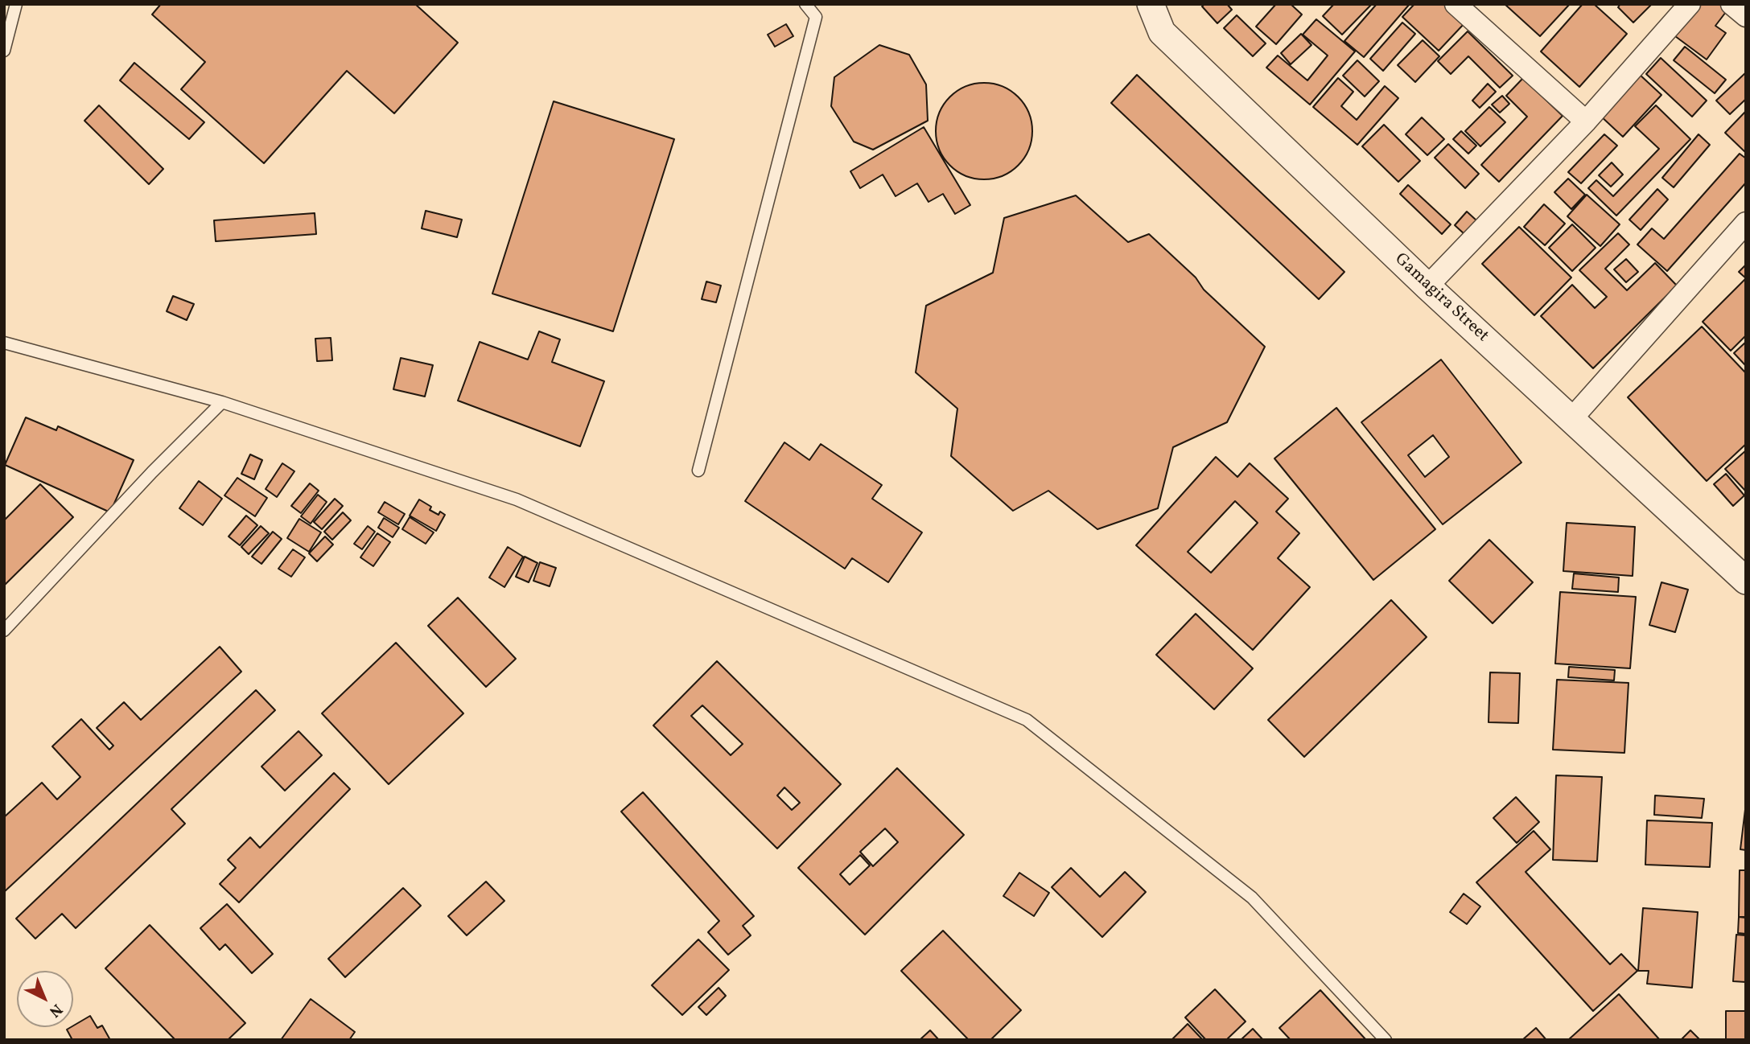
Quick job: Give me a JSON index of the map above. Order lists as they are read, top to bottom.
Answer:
{
  "streets": {
    "street": ["Gamagira Street"]
  },
  "north": "bottom right"
}
